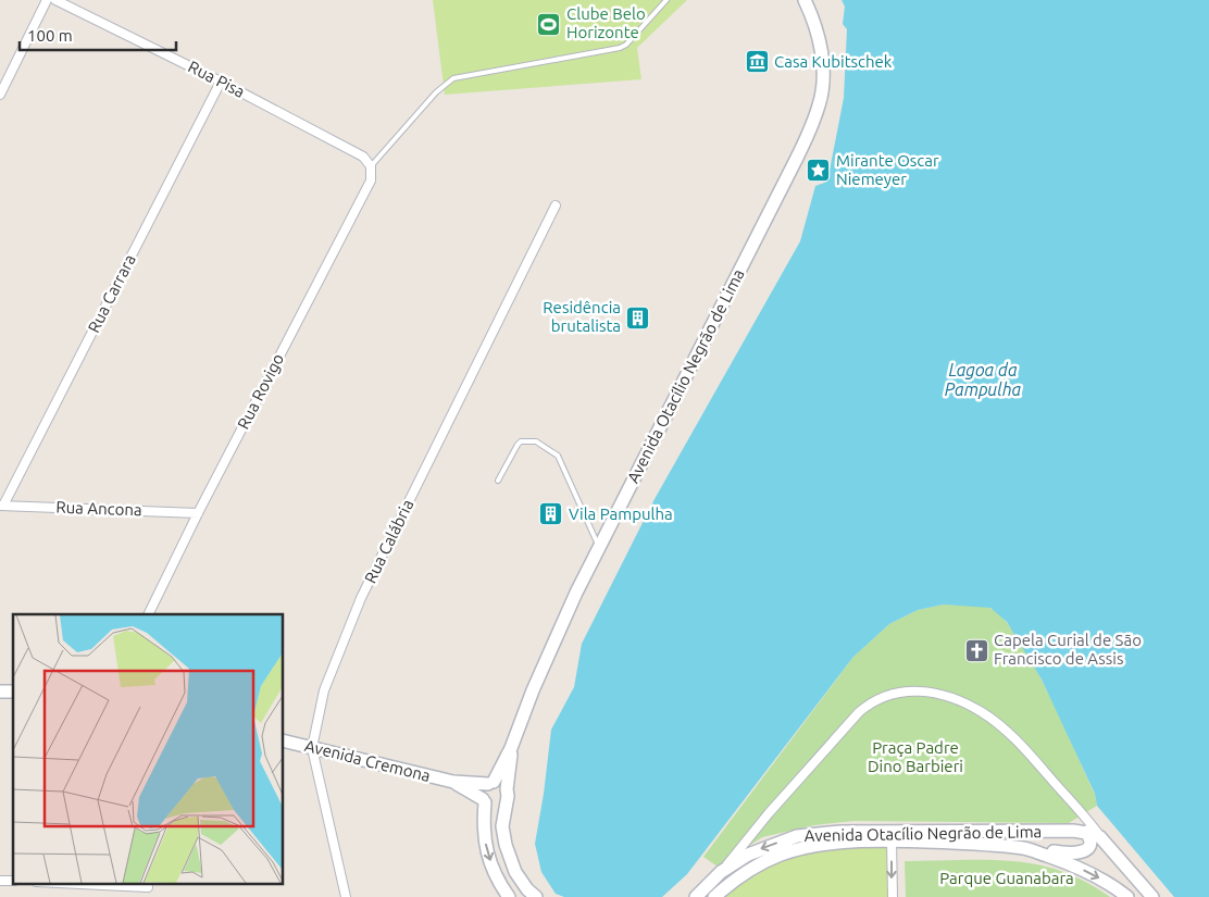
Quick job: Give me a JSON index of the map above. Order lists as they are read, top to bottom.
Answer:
{
  "streets": {
    "street": [
      "Rua Pisa",
      "Rua Carrara",
      "Avenida Otacílio Negrão de Lima",
      "Rua Rovigo",
      "Rua Ancona",
      "Rua Calábria",
      "Avenida Cremona"
    ]
  },
  "crossings": [
    ["Rua Pisa", "Rua Carrara"],
    ["Rua Pisa", "Rua Rovigo"],
    ["Rua Carrara", "Rua Ancona"],
    ["Avenida Otacílio Negrão de Lima", "Avenida Cremona"],
    ["Rua Rovigo", "Rua Ancona"],
    ["Rua Calábria", "Avenida Cremona"]
  ],
  "water": ["Lagoa da Pampulha"],
  "parks": ["Praça Padre Dino Barbieri", "Parque Guanabara"],
  "places": {
    "sports": ["Clube Belo Horizonte"],
    "museum": ["Casa Kubitschek"],
    "place": ["Mirante Oscar Niemeyer"],
    "building": ["Residência brutalista", "Vila Pampulha"],
    "church": ["Capela Curial de São Francisco de Assis"]
  },
  "scale_bar": "100 m"
}
